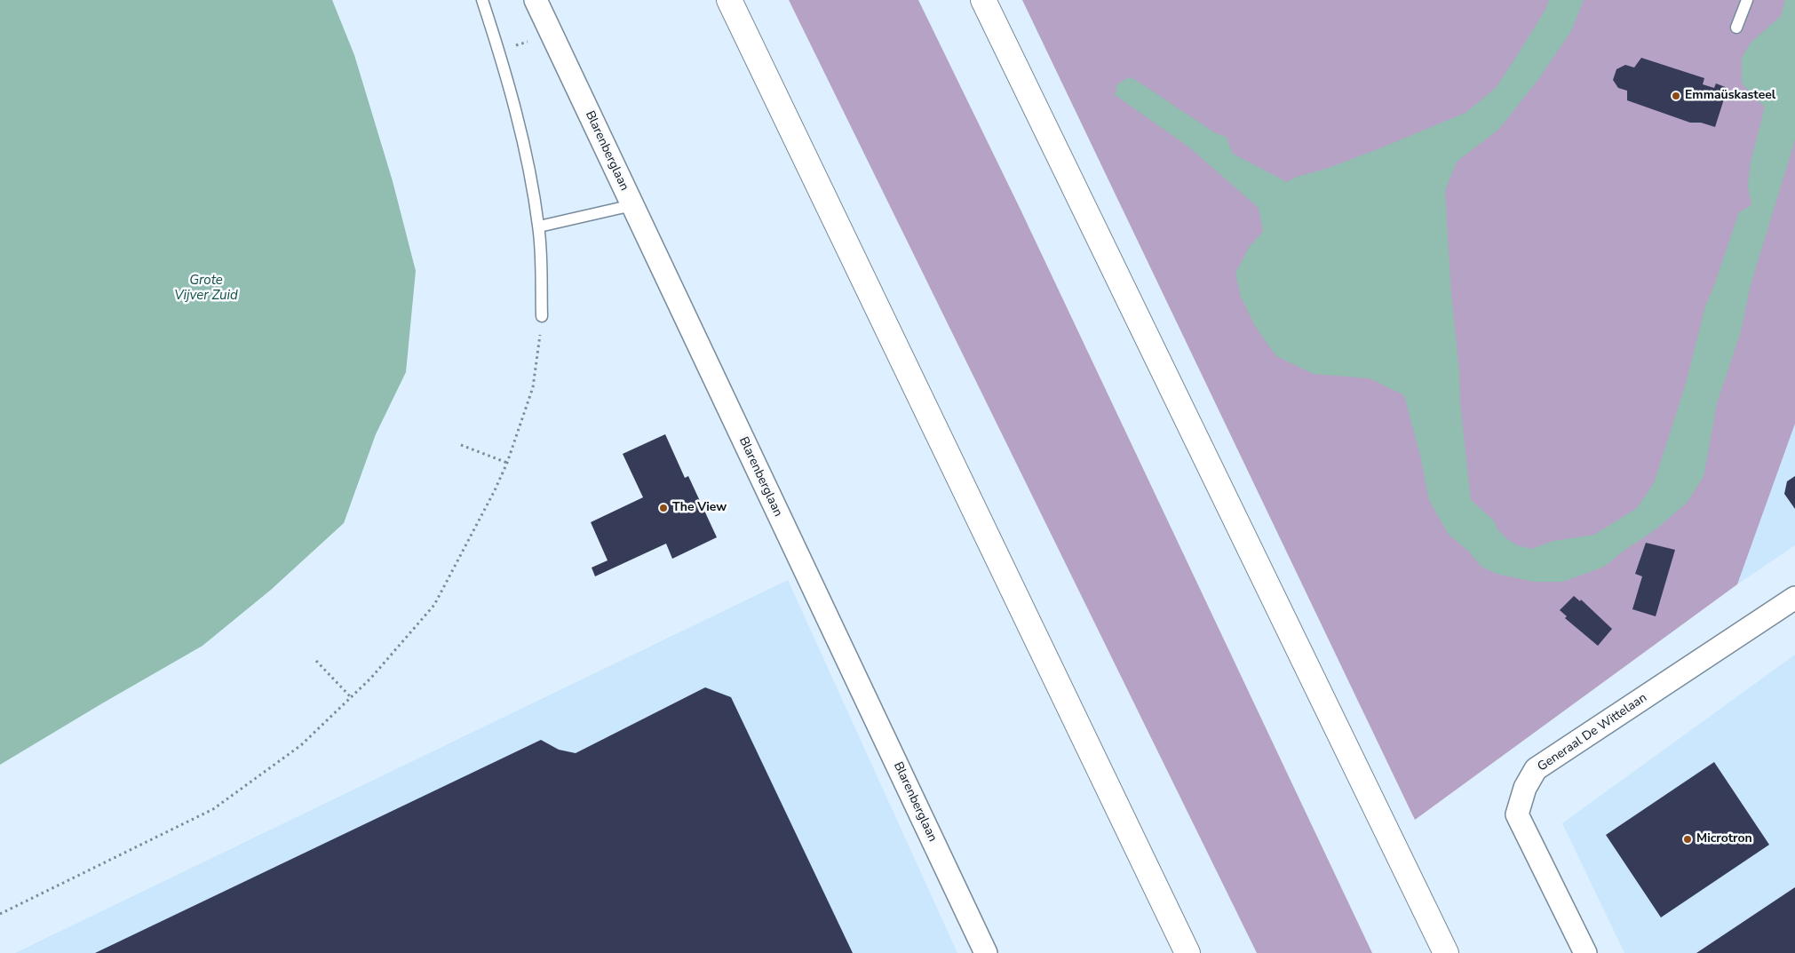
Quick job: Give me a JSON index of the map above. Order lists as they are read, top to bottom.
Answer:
{
  "streets": {
    "street": ["Blarenberglaan", "Generaal De Wittelaan"]
  },
  "water": ["Grote Vijver Zuid"],
  "places": ["Emmaüskasteel", "The View", "Microtron"]
}
